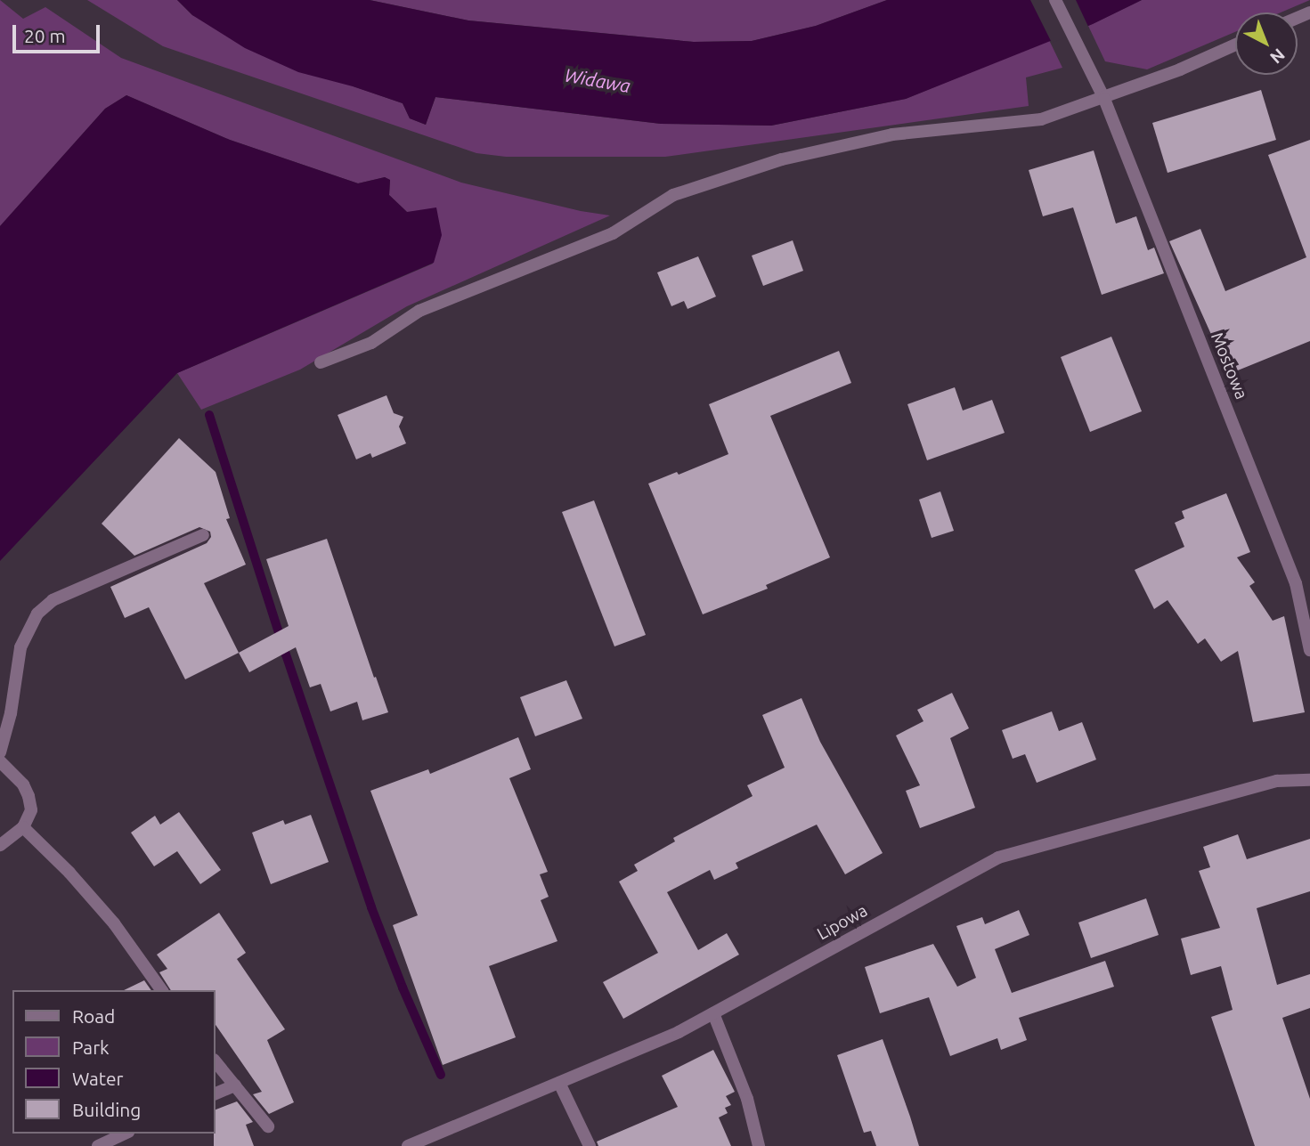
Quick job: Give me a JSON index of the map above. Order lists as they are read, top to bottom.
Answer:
{
  "streets": {
    "street": ["Mostowa", "Lipowa"]
  },
  "water": ["Widawa"],
  "legend": [
    "Road",
    "Park",
    "Water",
    "Building"
  ],
  "scale_bar": "20 m",
  "north": "bottom right"
}
